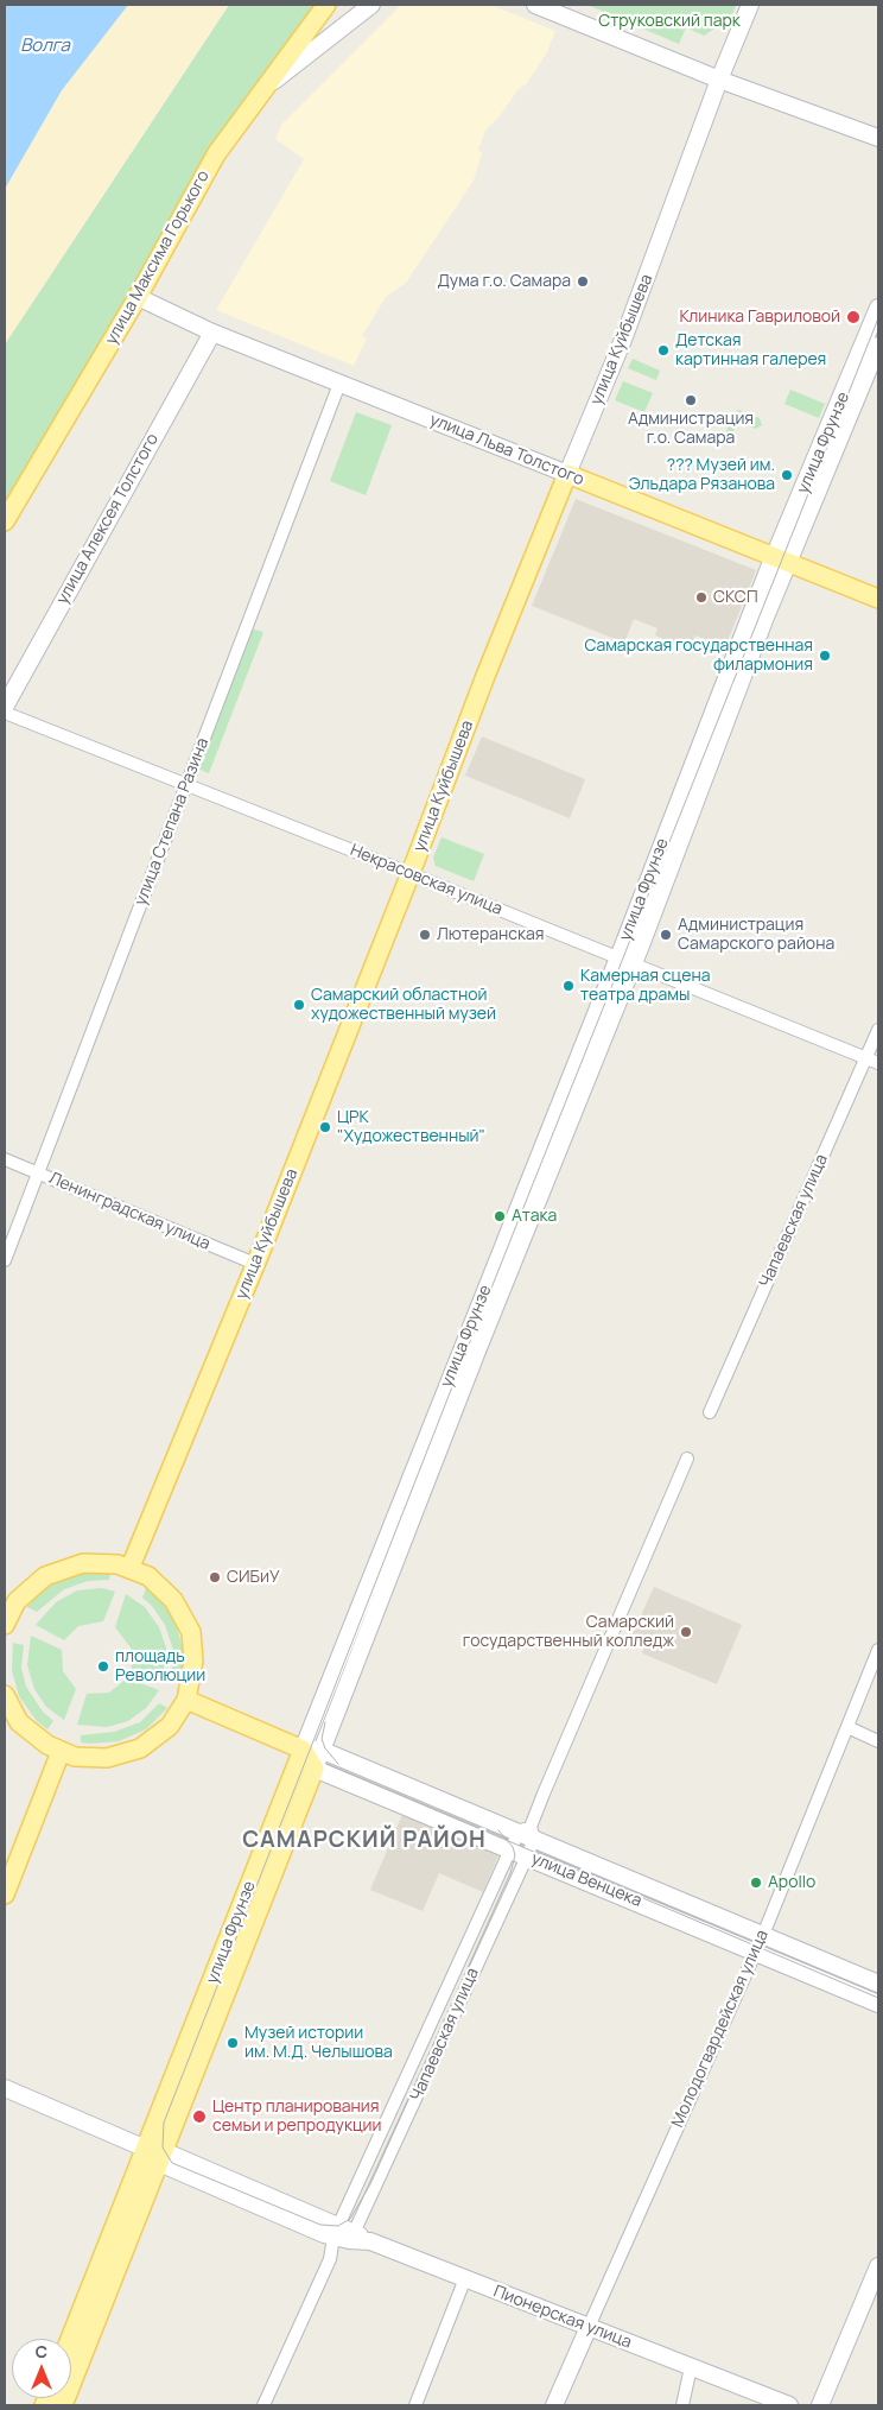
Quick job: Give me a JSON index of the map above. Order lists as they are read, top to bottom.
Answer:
{
  "streets": {
    "main road": [
      "улица Максима Горького",
      "улица Куйбышева",
      "улица Фрунзе",
      "улица Льва Толстого",
      "улица Алексея Толстого",
      "улица Венцека",
      "Молодогвардейская улица",
      "Пионерская улица"
    ],
    "street": [
      "улица Степана Разина",
      "Некрасовская улица",
      "Ленинградская улица",
      "Чапаевская улица"
    ]
  },
  "crossings": [
    ["улица Максима Горького", "улица Льва Толстого"],
    ["улица Куйбышева", "улица Льва Толстого"],
    ["улица Куйбышева", "Некрасовская улица"],
    ["улица Куйбышева", "Ленинградская улица"],
    ["улица Фрунзе", "улица Льва Толстого"],
    ["улица Фрунзе", "Некрасовская улица"],
    ["улица Фрунзе", "улица Венцека"],
    ["улица Льва Толстого", "улица Алексея Толстого"],
    ["улица Льва Толстого", "улица Степана Разина"],
    ["улица Степана Разина", "Некрасовская улица"],
    ["улица Степана Разина", "Ленинградская улица"],
    ["Некрасовская улица", "Чапаевская улица"],
    ["Чапаевская улица", "улица Венцека"],
    ["Чапаевская улица", "Пионерская улица"],
    ["улица Венцека", "Молодогвардейская улица"],
    ["Молодогвардейская улица", "Пионерская улица"]
  ],
  "districts": ["САМАРСКИЙ РАЙОН"],
  "water": ["Волга"],
  "parks": ["Струковский парк"],
  "places": [
    "Дума г.о. Самара",
    "Клиника Гавриловой",
    "Детская картинная галерея",
    "Администрация г.о. Самара",
    "??? Музей им. Эльдара Рязанова",
    "СКСП",
    "Самарская государственная филармония",
    "Лютеранская",
    "Администрация Самарского района",
    "Камерная сцена театра драмы",
    "Самарский областной художественный музей",
    "ЦРК \"Художественный\"",
    "Атака",
    "СИБиУ",
    "Самарский государственный колледж",
    "площадь Революции",
    "Apollo",
    "Музей истории им. М.Д. Челышова",
    "Центр планирования семьи и репродукции"
  ],
  "north": "top"
}
